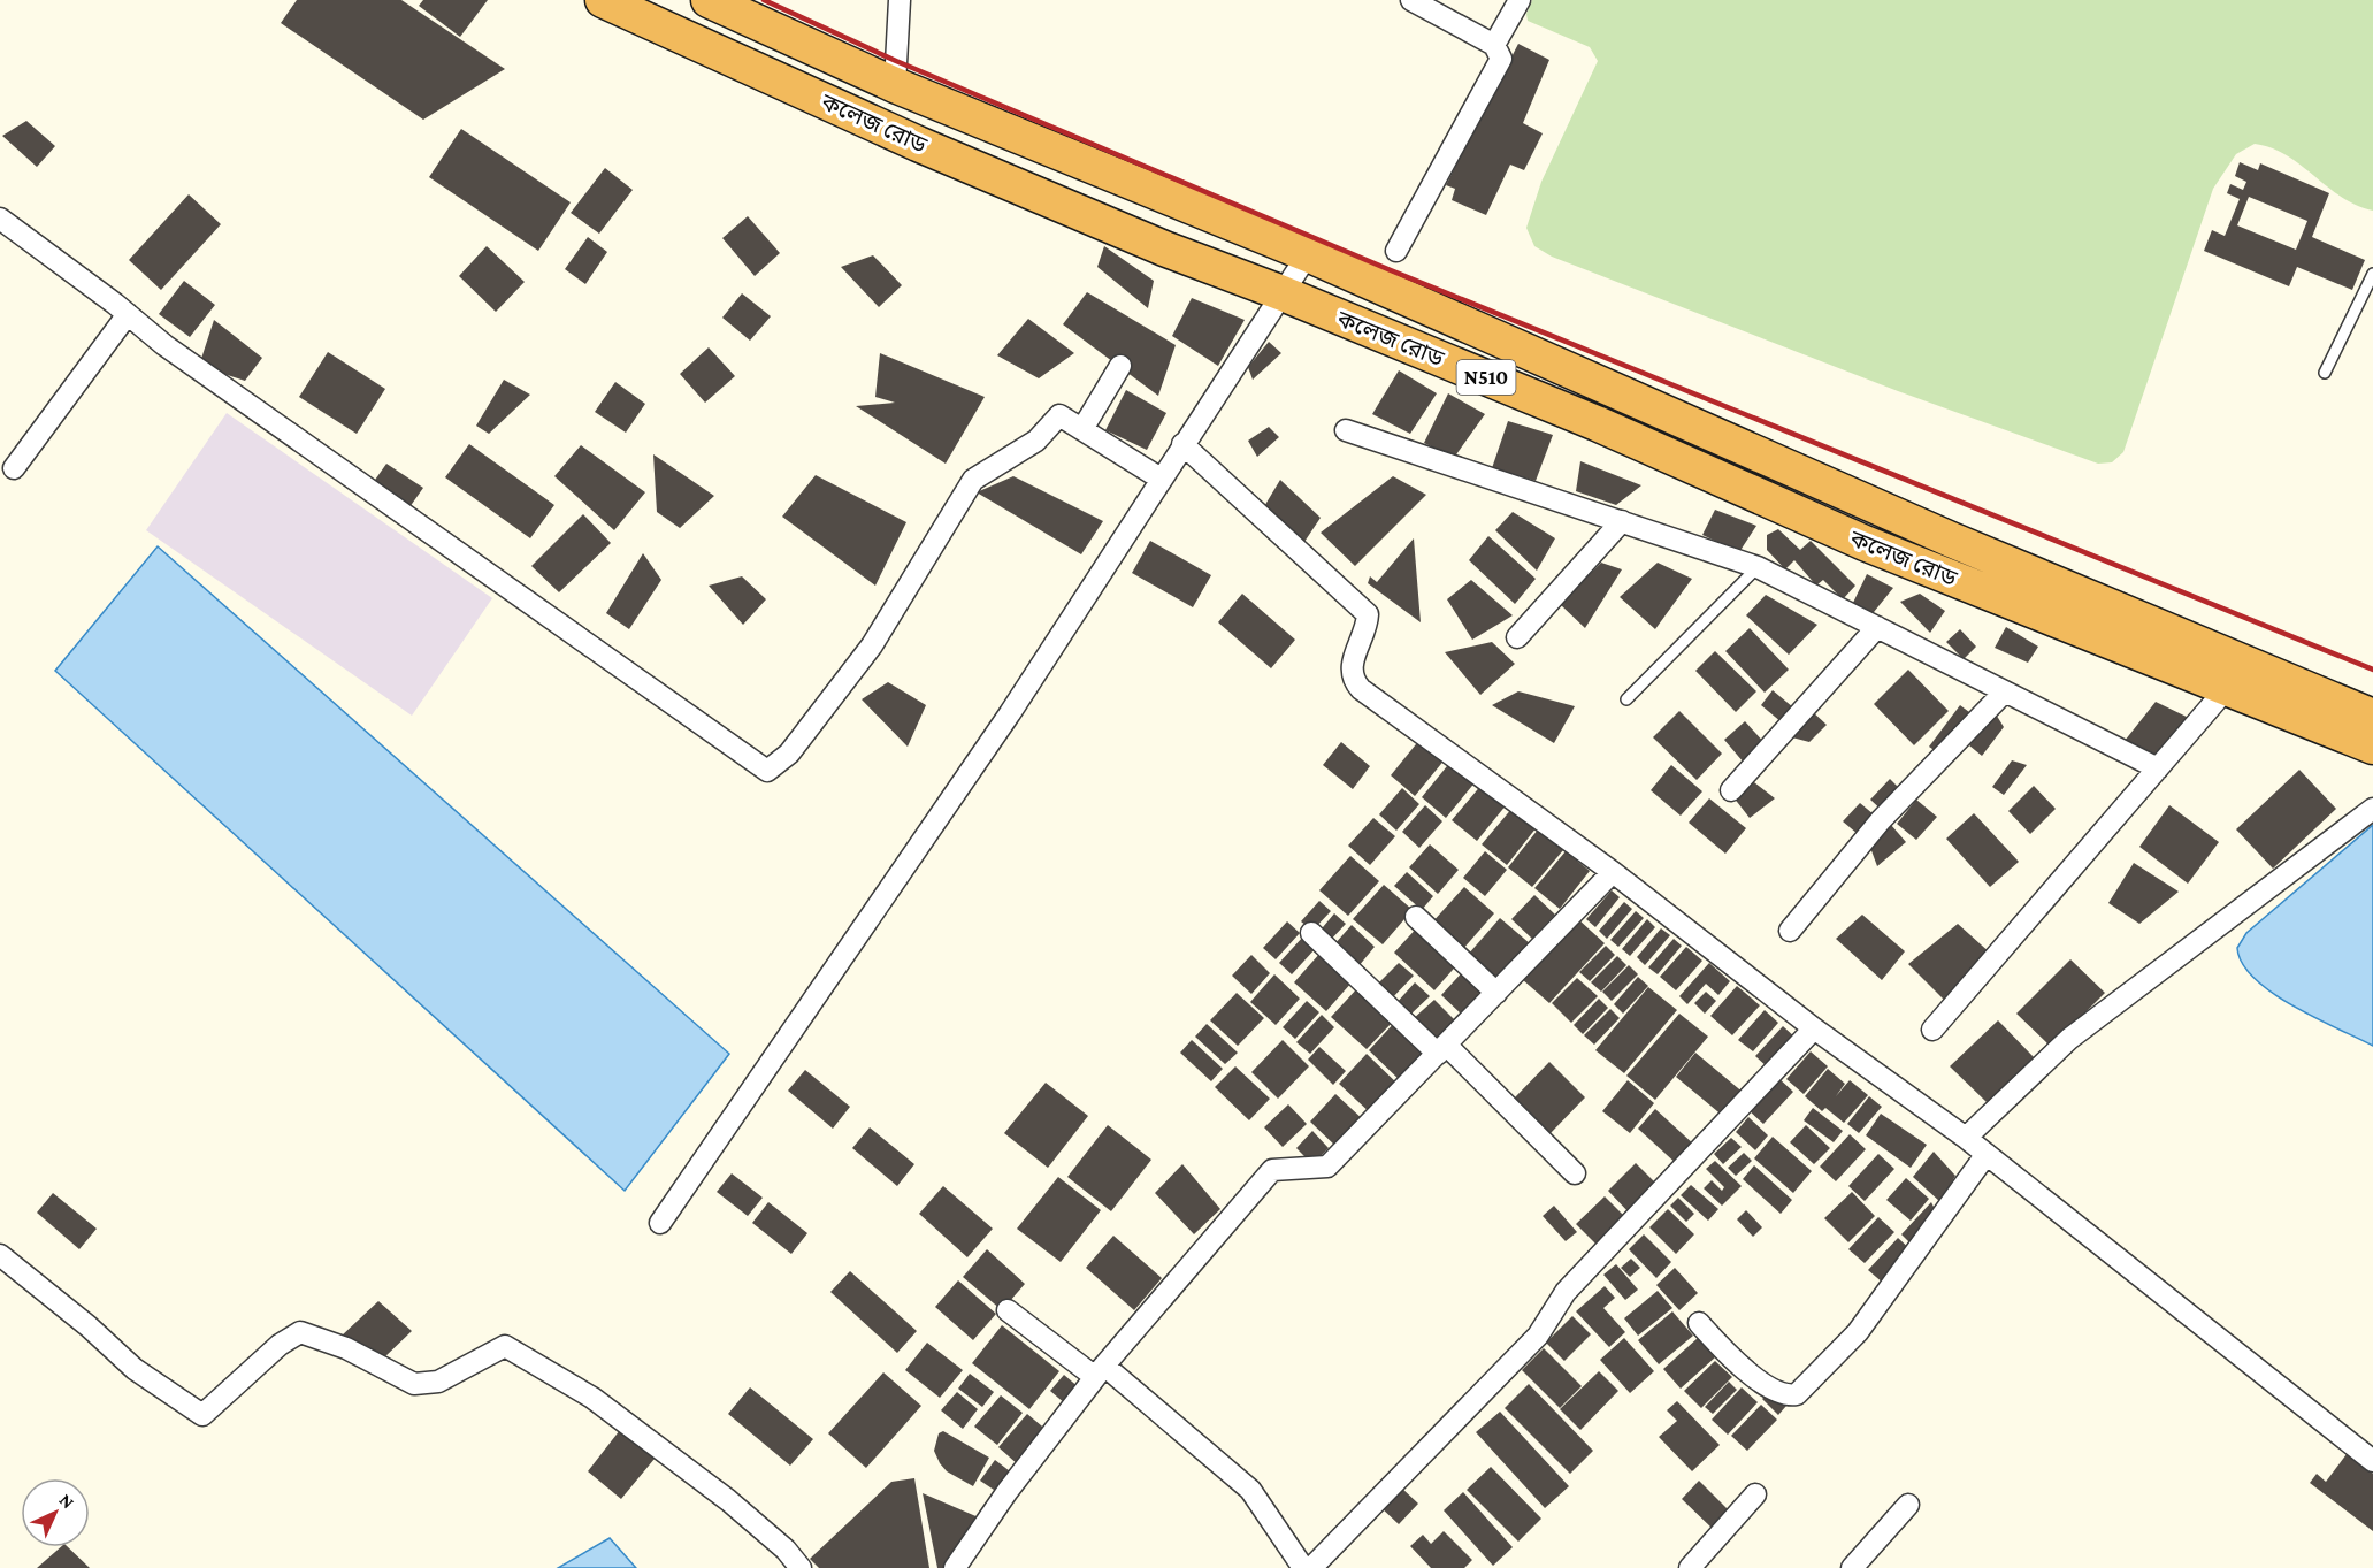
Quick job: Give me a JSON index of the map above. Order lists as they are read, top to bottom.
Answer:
{
  "streets": {
    "highway": ["কলেজ রোড", "N510"]
  },
  "north": "top right"
}
